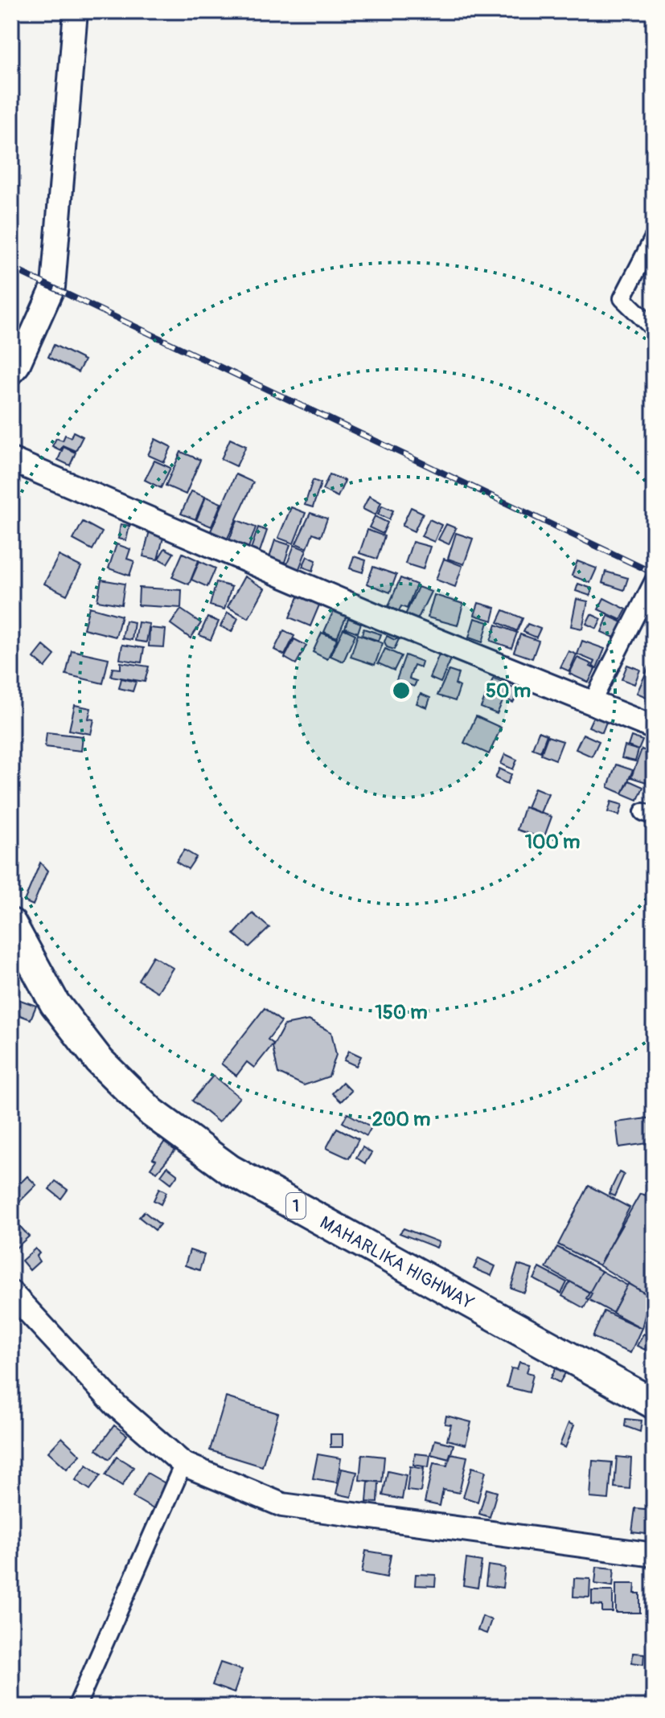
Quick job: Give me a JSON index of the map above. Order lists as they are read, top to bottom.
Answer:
{
  "streets": {
    "highway": ["1", "MAHARLIKA HIGHWAY"]
  },
  "rings": [
    "50 m",
    "100 m",
    "150 m",
    "200 m"
  ]
}
